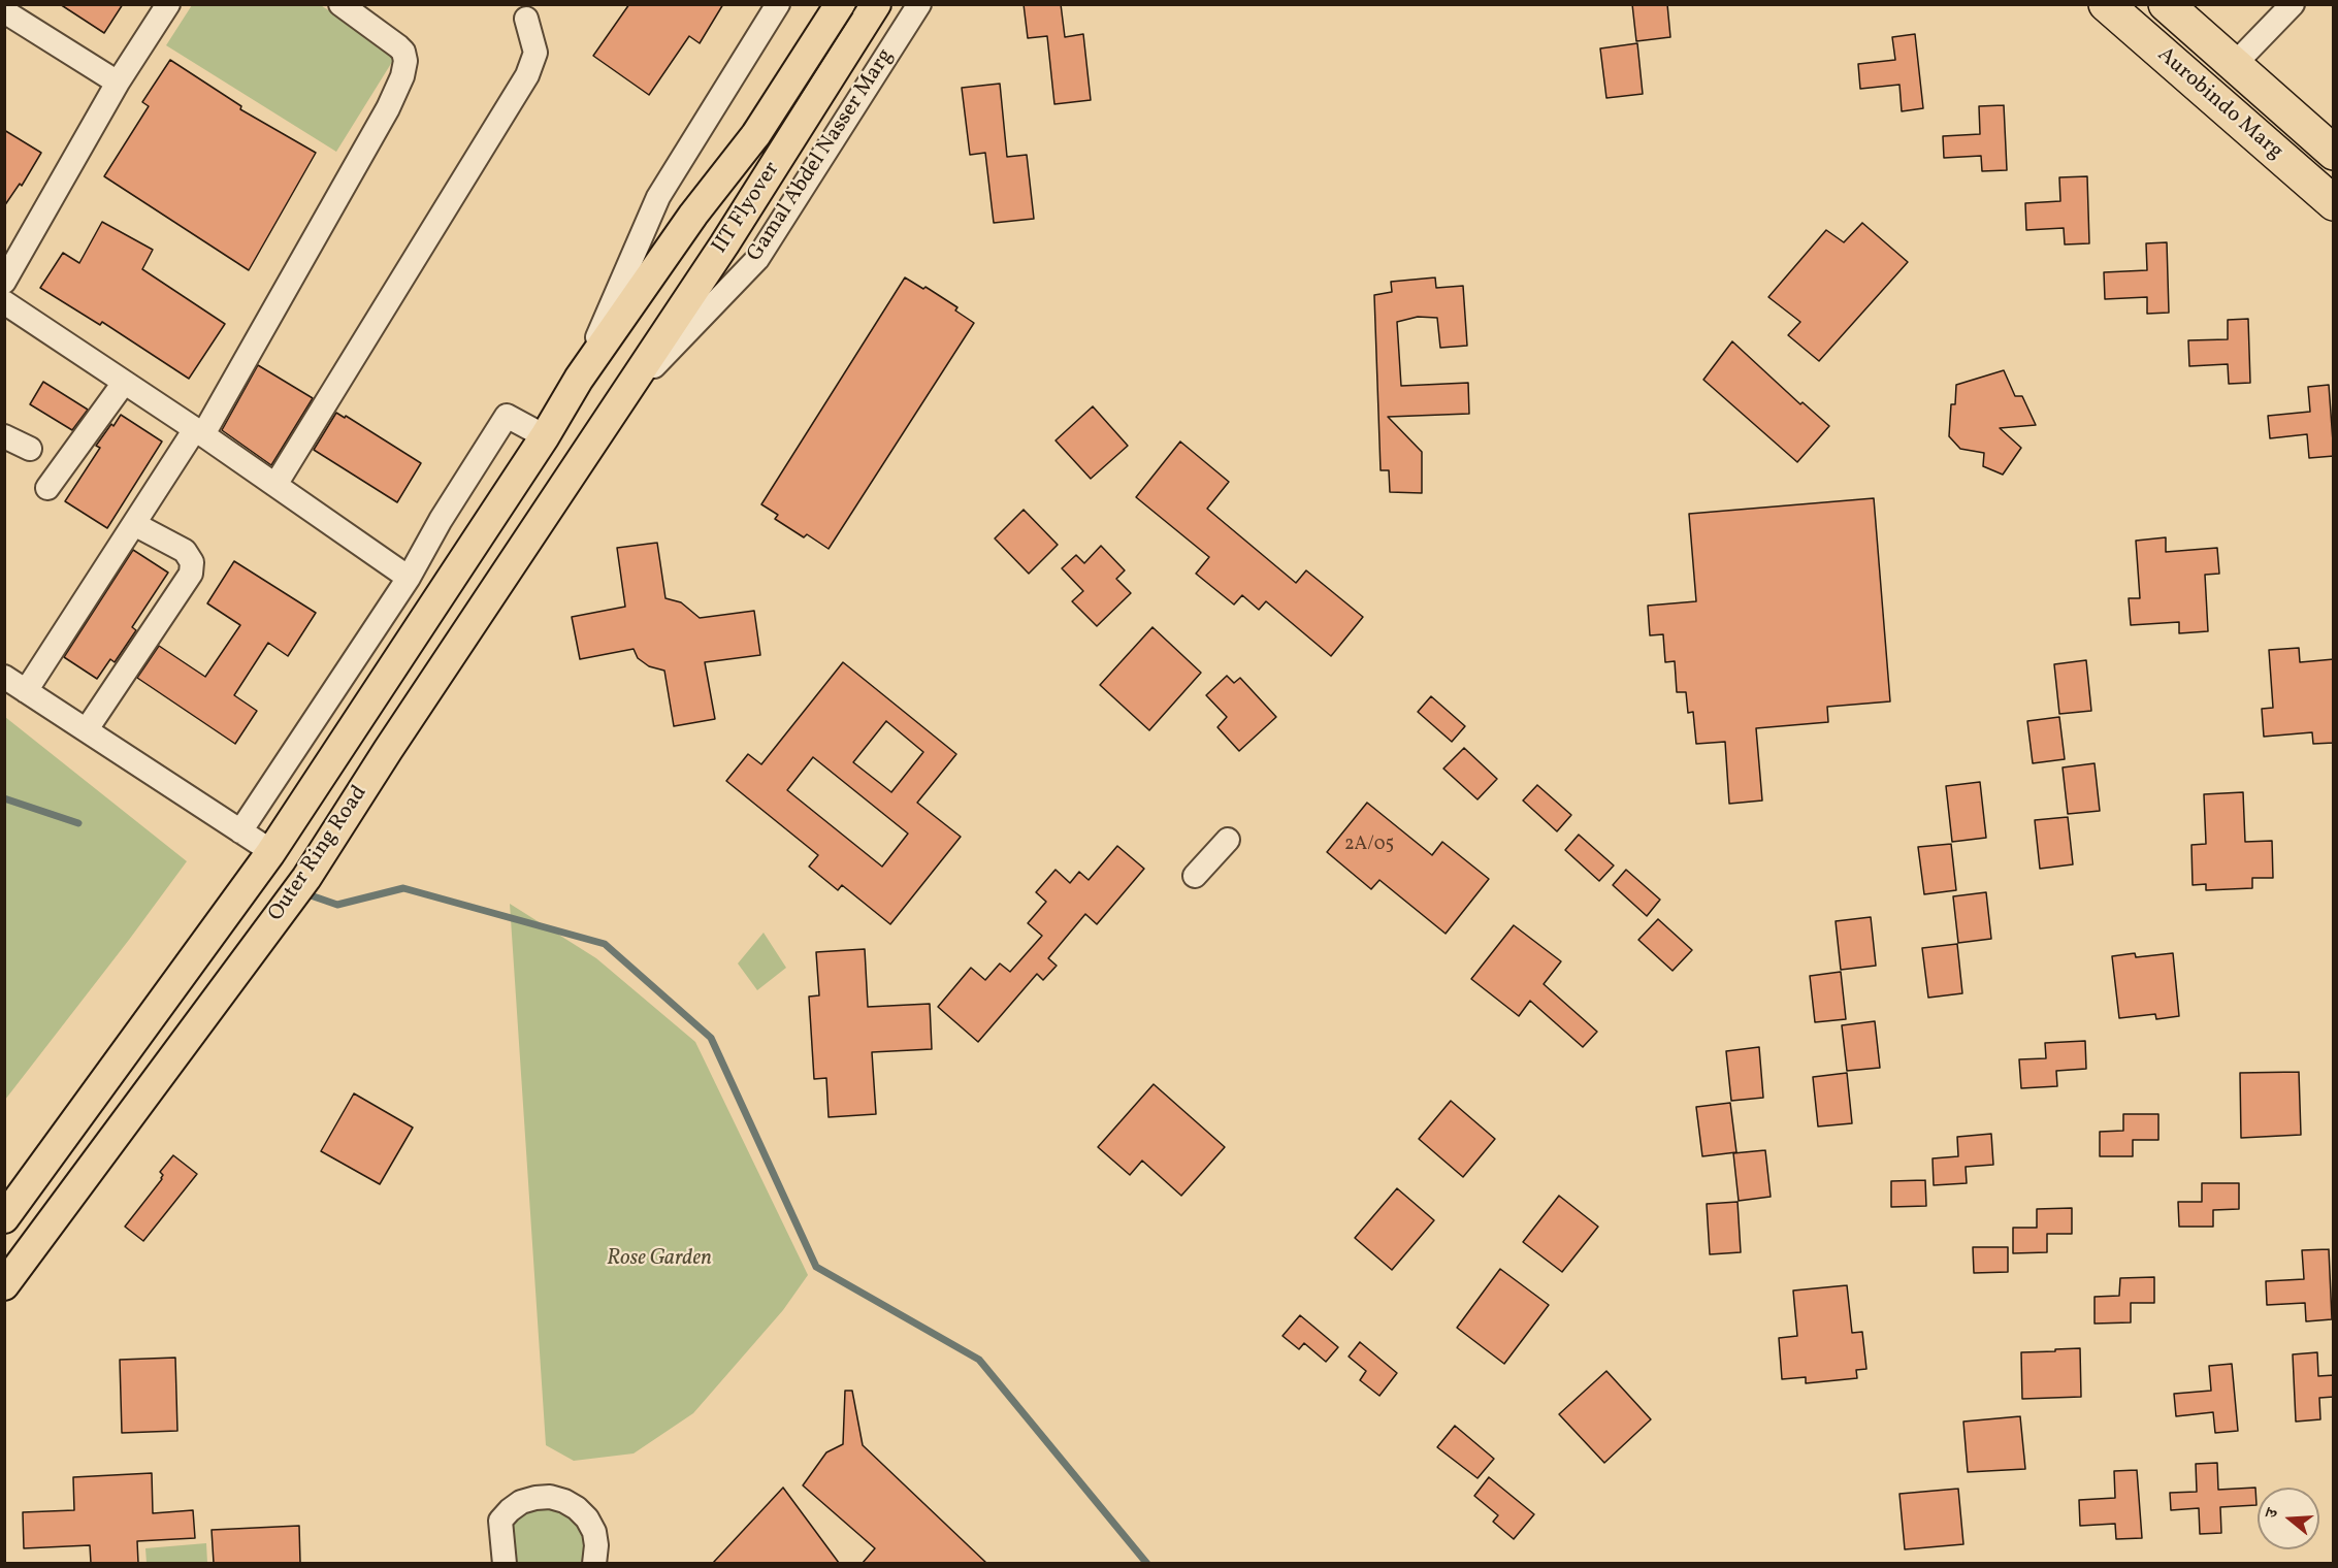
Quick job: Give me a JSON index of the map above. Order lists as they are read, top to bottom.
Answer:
{
  "streets": {
    "highway": ["Aurobindo Marg"],
    "main road": ["IIT Flyover", "Outer Ring Road"],
    "street": ["Gamal Abdel Nasser Marg"]
  },
  "crossings": [
    ["Gamal Abdel Nasser Marg", "IIT Flyover"],
    ["Gamal Abdel Nasser Marg", "Outer Ring Road"],
    ["IIT Flyover", "Outer Ring Road"]
  ],
  "parks": ["Rose Garden"],
  "house_numbers": ["2A/05"],
  "north": "left"
}
